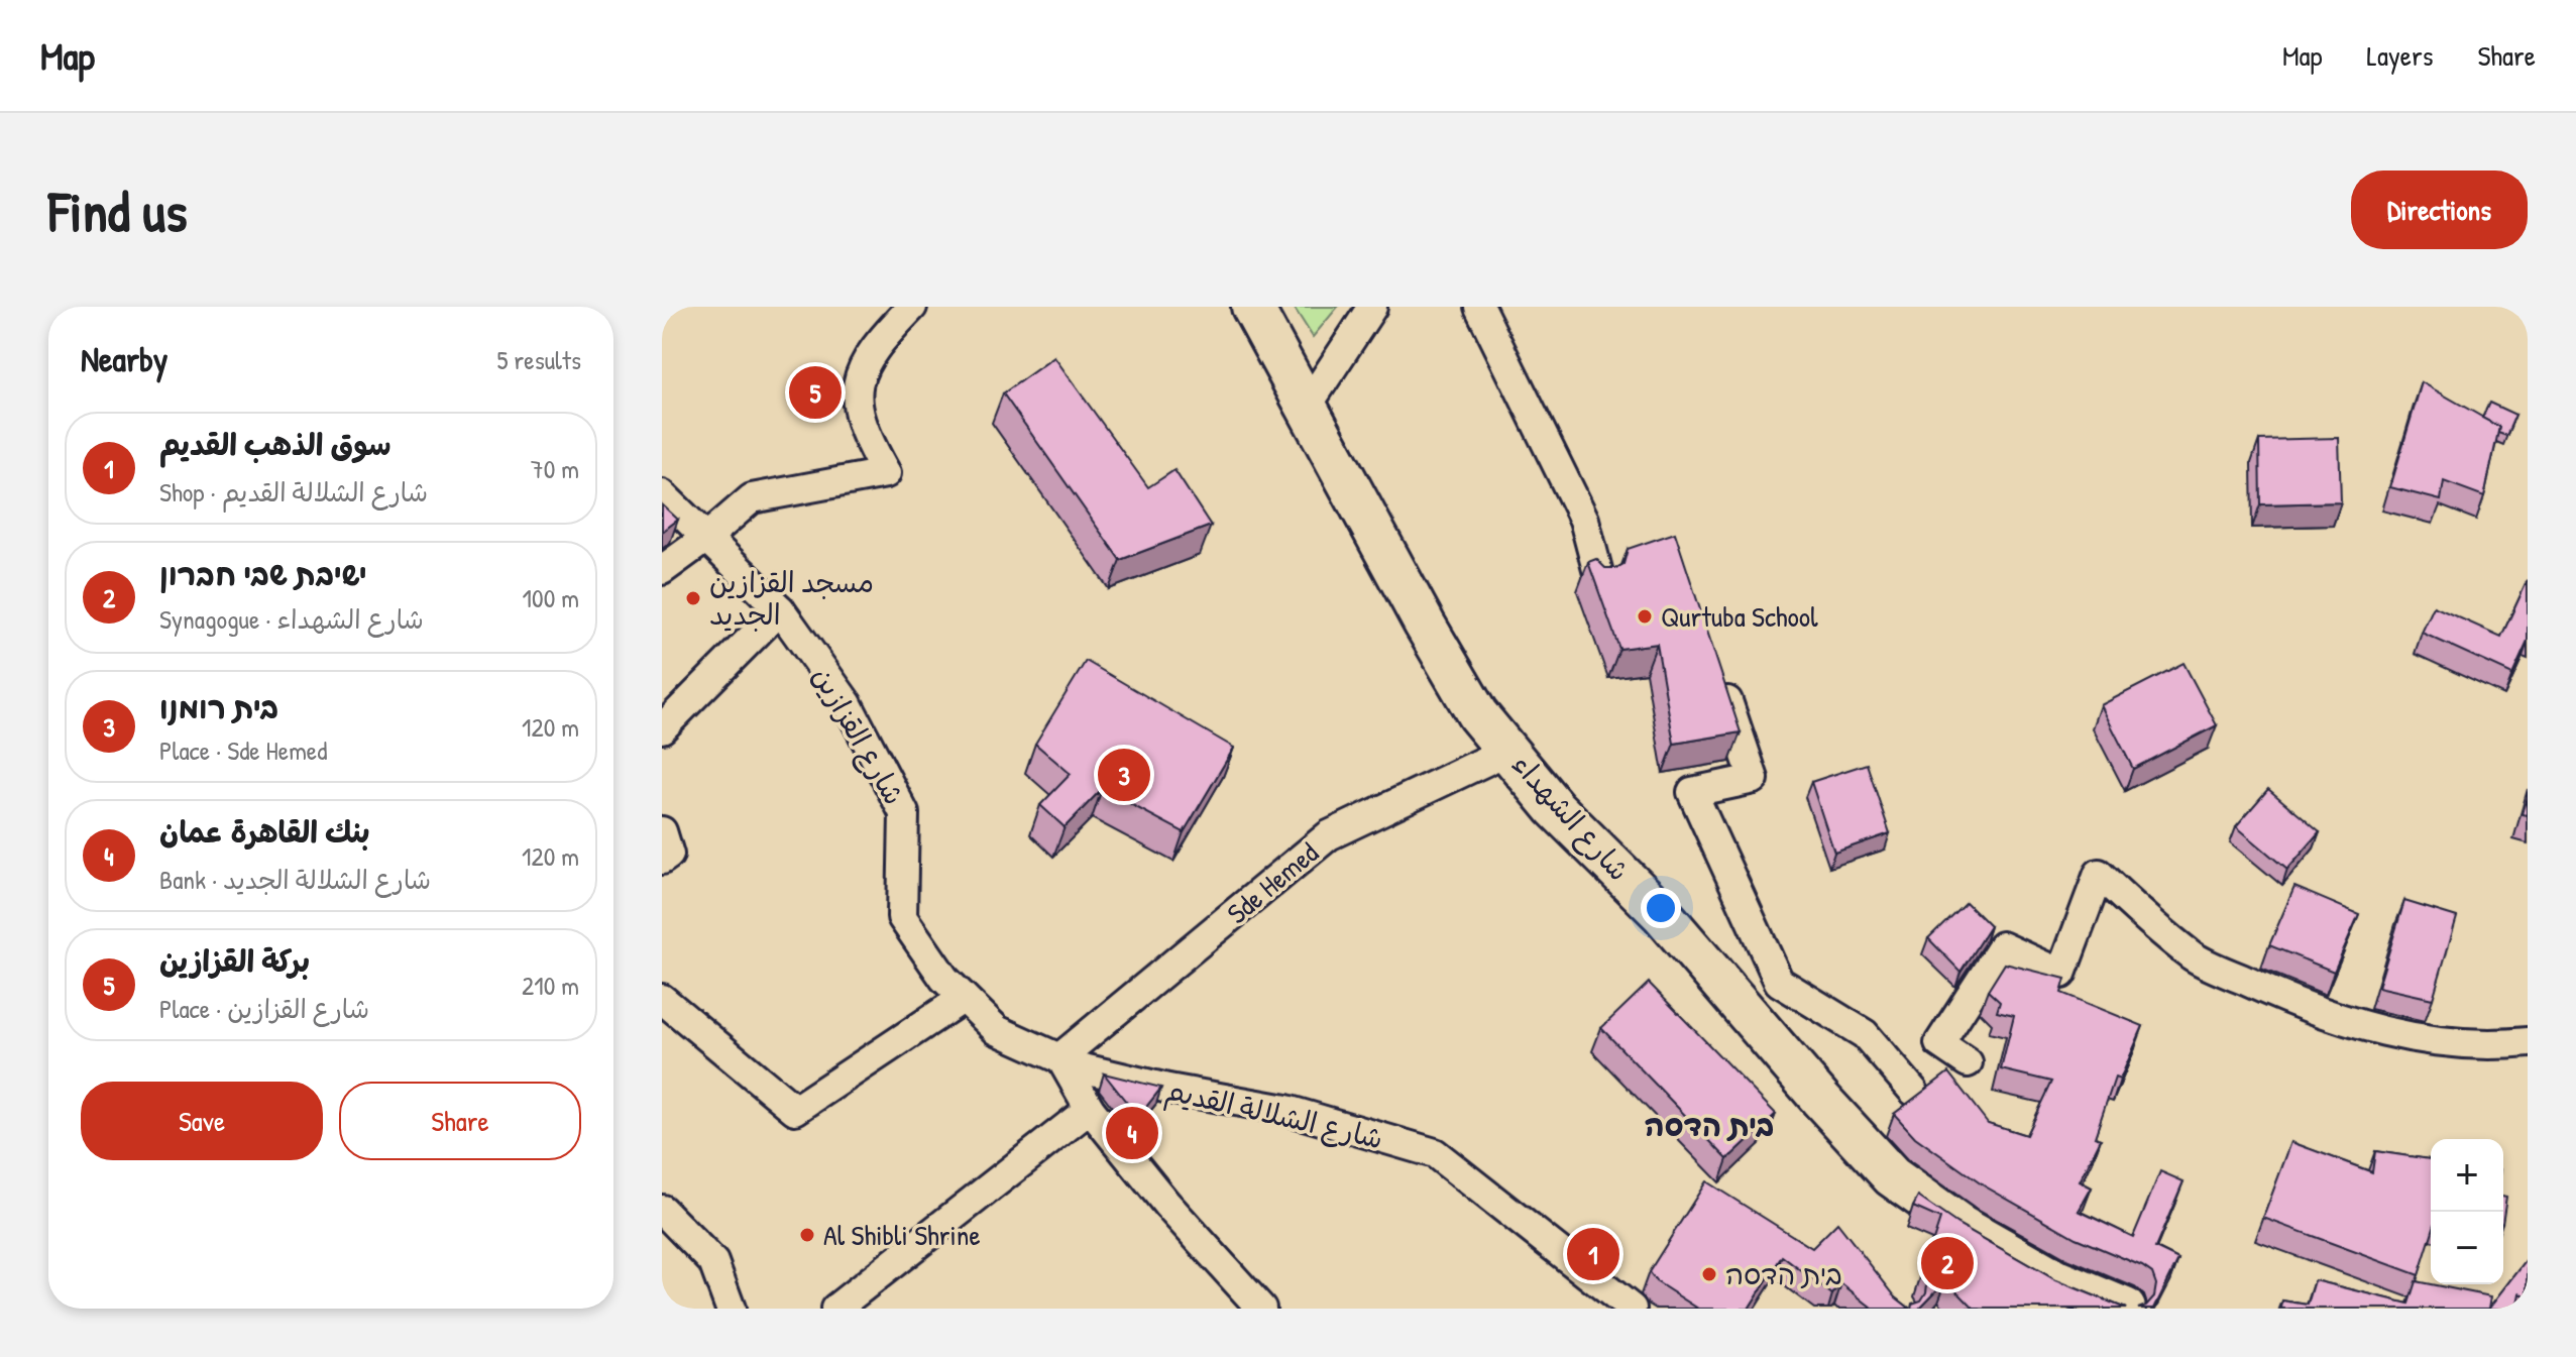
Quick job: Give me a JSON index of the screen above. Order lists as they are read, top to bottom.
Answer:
{
  "streets": {
    "street": [
      "شارع القزازين",
      "شارع الشهداء",
      "Sde Hemed",
      "شارع الشلالة القديم"
    ]
  },
  "crossings": [
    ["شارع القزازين", "Sde Hemed"],
    ["شارع القزازين", "شارع الشلالة القديم"],
    ["شارع الشهداء", "Sde Hemed"],
    ["Sde Hemed", "شارع الشلالة القديم"]
  ],
  "districts": ["בית הדסה"],
  "places": [
    "مسجد القزازين الجديد",
    "Qurtuba School",
    "Al Shibli Shrine",
    "בית הדסה"
  ],
  "page": {
    "header": "Map",
    "nav": ["Map", "Layers", "Share"],
    "buttons": [
      "Directions",
      ["Save", "Share"]
    ],
    "title": "Find us",
    "heading": ["Nearby", "5 results"],
    "pins": [
      "5",
      "3",
      "4",
      "1",
      "2"
    ],
    "list": [
      {
        "mark": "1",
        "name": "سوق الذهب القديم",
        "note": "Shop · شارع الشلالة القديم",
        "value": "70 m"
      },
      {
        "mark": "2",
        "name": "ישיבת שבי חברון",
        "note": "Synagogue · شارع الشهداء",
        "value": "100 m"
      },
      {
        "mark": "3",
        "name": "בית רומנו",
        "note": "Place · Sde Hemed",
        "value": "120 m"
      },
      {
        "mark": "4",
        "name": "بنك القاهرة عمان",
        "note": "Bank · شارع الشلالة الجديد",
        "value": "120 m"
      },
      {
        "mark": "5",
        "name": "بركة القزازين",
        "note": "Place · شارع القزازين",
        "value": "210 m"
      }
    ],
    "map_buttons": ["+", "−"]
  }
}
